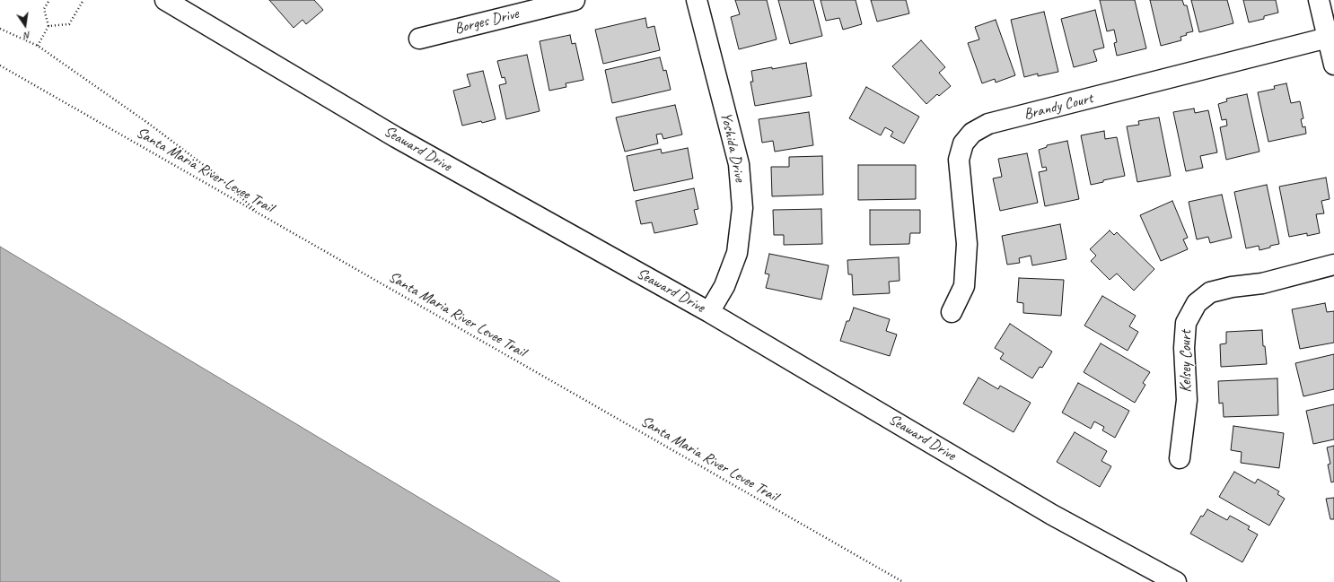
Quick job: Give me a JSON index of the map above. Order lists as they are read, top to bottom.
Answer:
{
  "streets": {
    "street": [
      "Borges Drive",
      "Brandy Court",
      "Yoshida Drive",
      "Seaward Drive",
      "Kelsey Court"
    ],
    "path": ["Santa Maria River Levee Trail"]
  },
  "crossings": [
    ["Yoshida Drive", "Seaward Drive"]
  ],
  "north": "bottom"
}
